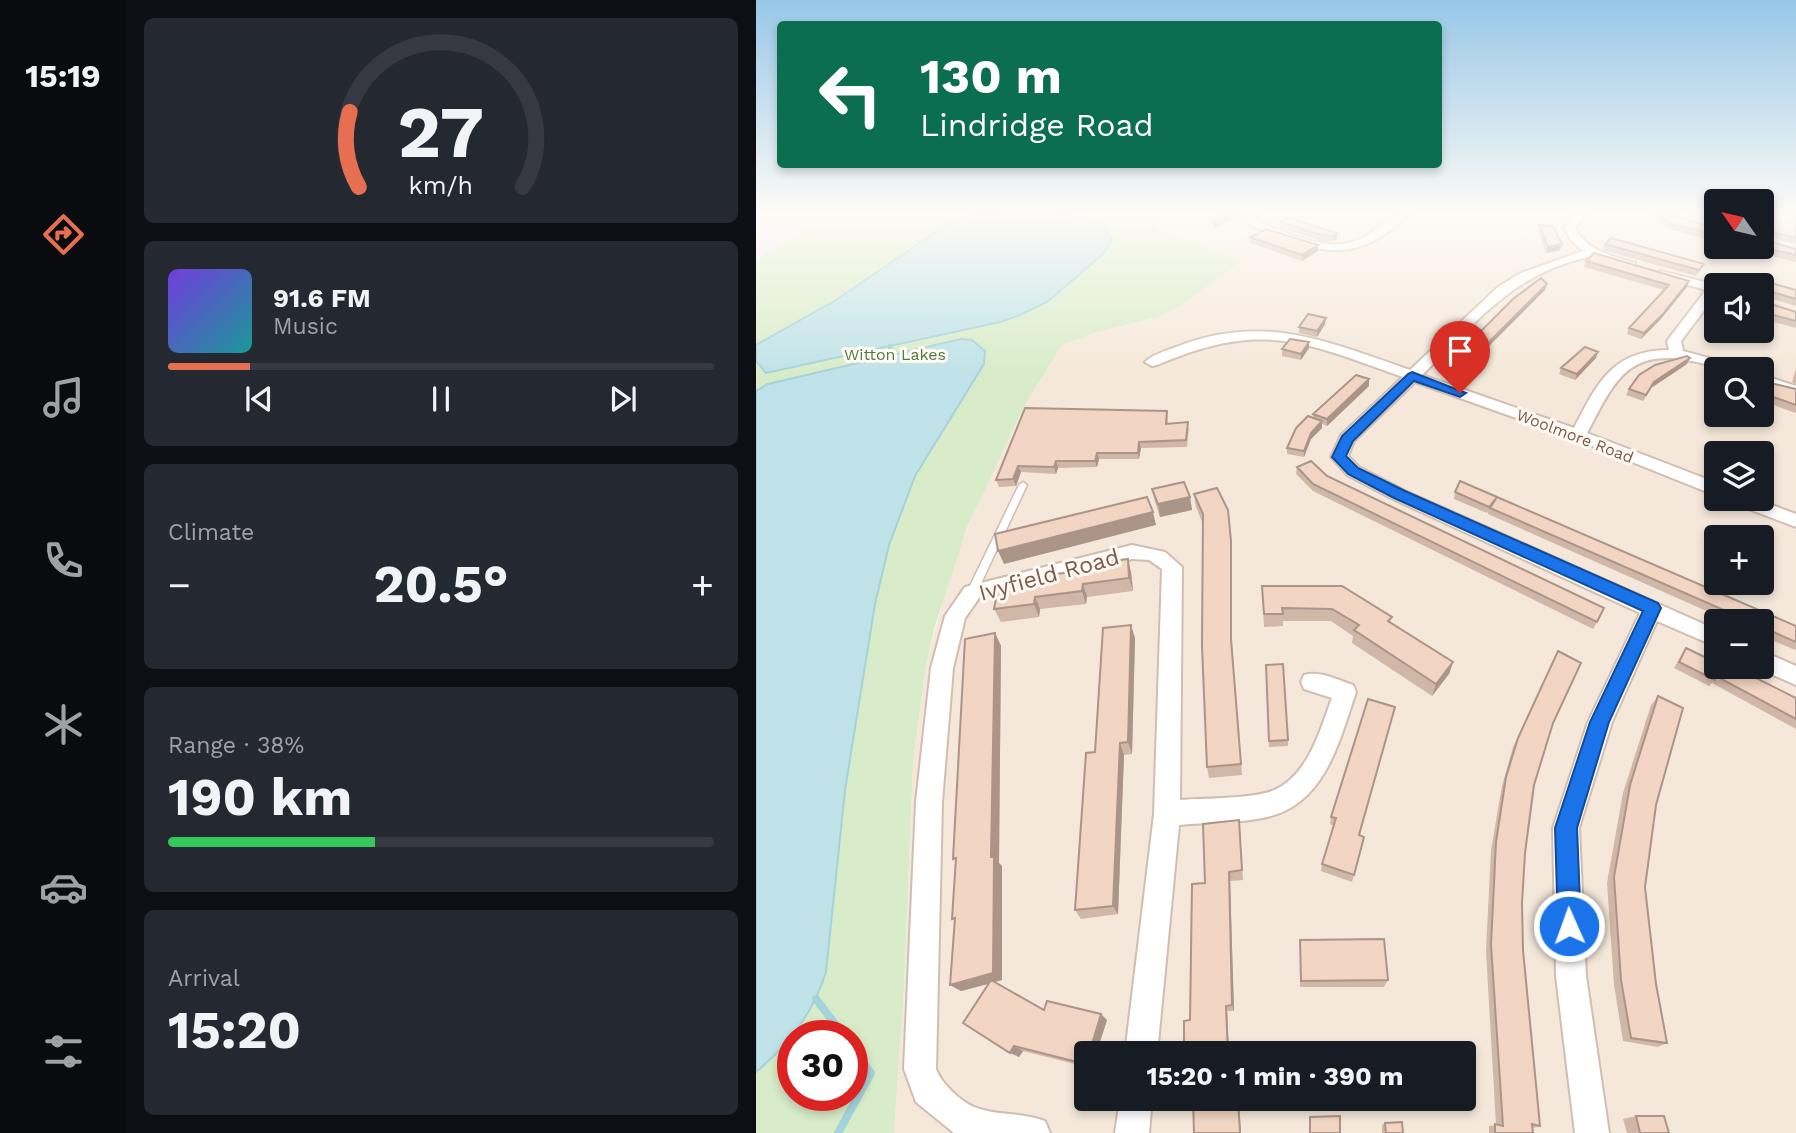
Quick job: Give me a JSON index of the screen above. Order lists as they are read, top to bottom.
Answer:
{
  "streets": {
    "street": ["Woolmore Road", "Ivyfield Road"]
  },
  "parks": ["Witton Lakes"],
  "north": "top left",
  "page": {
    "tabs": "15:19",
    "turn": ["130 m", "Lindridge Road"],
    "map_buttons": ["+", "−"],
    "song": ["91.6 FM", "Music"],
    "tile": [
      "Climate",
      ["Range · 38%", "190 km"],
      ["Arrival", "15:20"]
    ],
    "heat": ["−", "20.5°", "+"],
    "limit": "30",
    "trip": "15:20 · 1 min · 390 m",
    "gauge": ["27", "km/h"]
  }
}
